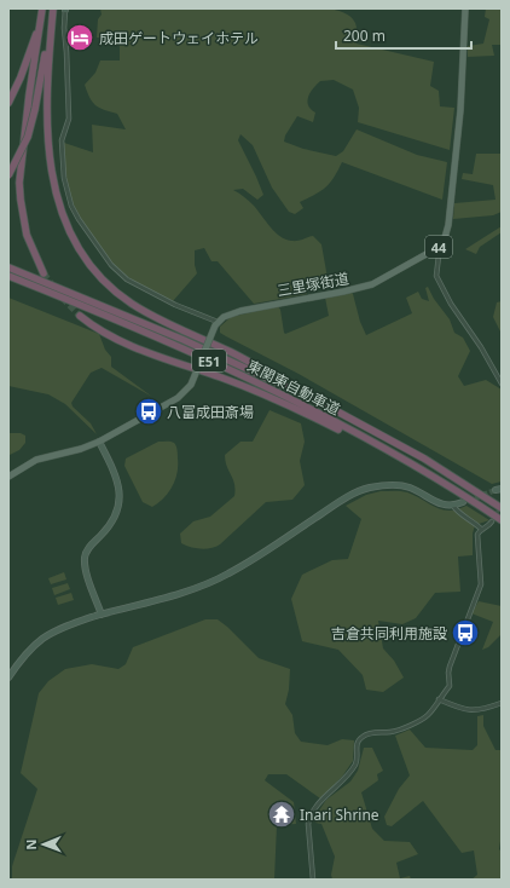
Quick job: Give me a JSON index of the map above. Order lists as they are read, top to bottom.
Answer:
{
  "streets": {
    "highway": ["E51", "東関東自動車道"],
    "main road": ["44", "三里塚街道"]
  },
  "crossings": [
    ["44", "三里塚街道"]
  ],
  "places": {
    "hotel": ["成田ゲートウェイホテル"],
    "bus stop": ["八富成田斎場", "吉倉共同利用施設"],
    "temple": ["Inari Shrine"]
  },
  "scale_bar": "200 m",
  "north": "left"
}
